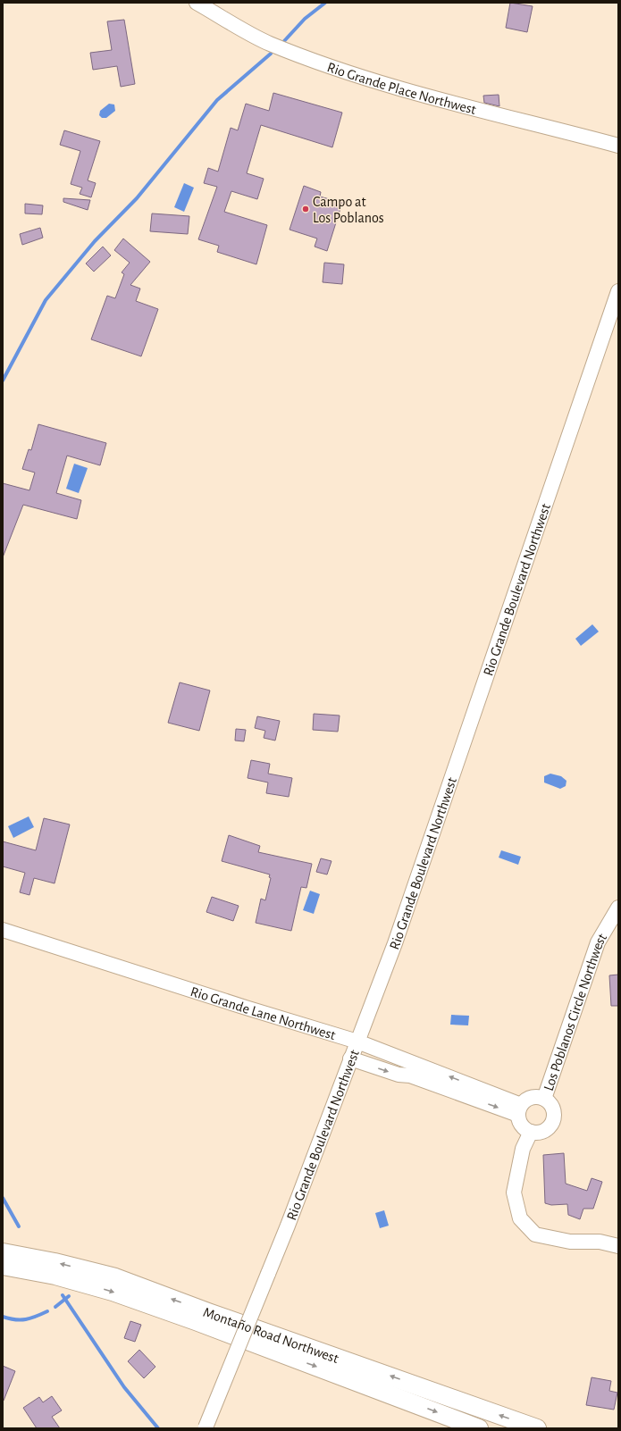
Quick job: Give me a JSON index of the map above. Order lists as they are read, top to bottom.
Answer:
{
  "streets": {
    "main road": ["Montaño Road Northwest"],
    "street": [
      "Rio Grande Place Northwest",
      "Rio Grande Boulevard Northwest",
      "Rio Grande Lane Northwest",
      "Los Poblanos Circle Northwest"
    ]
  },
  "crossings": [
    ["Rio Grande Boulevard Northwest", "Rio Grande Lane Northwest"],
    ["Rio Grande Lane Northwest", "Los Poblanos Circle Northwest"]
  ],
  "places": ["Campo at Los Poblanos"]
}
